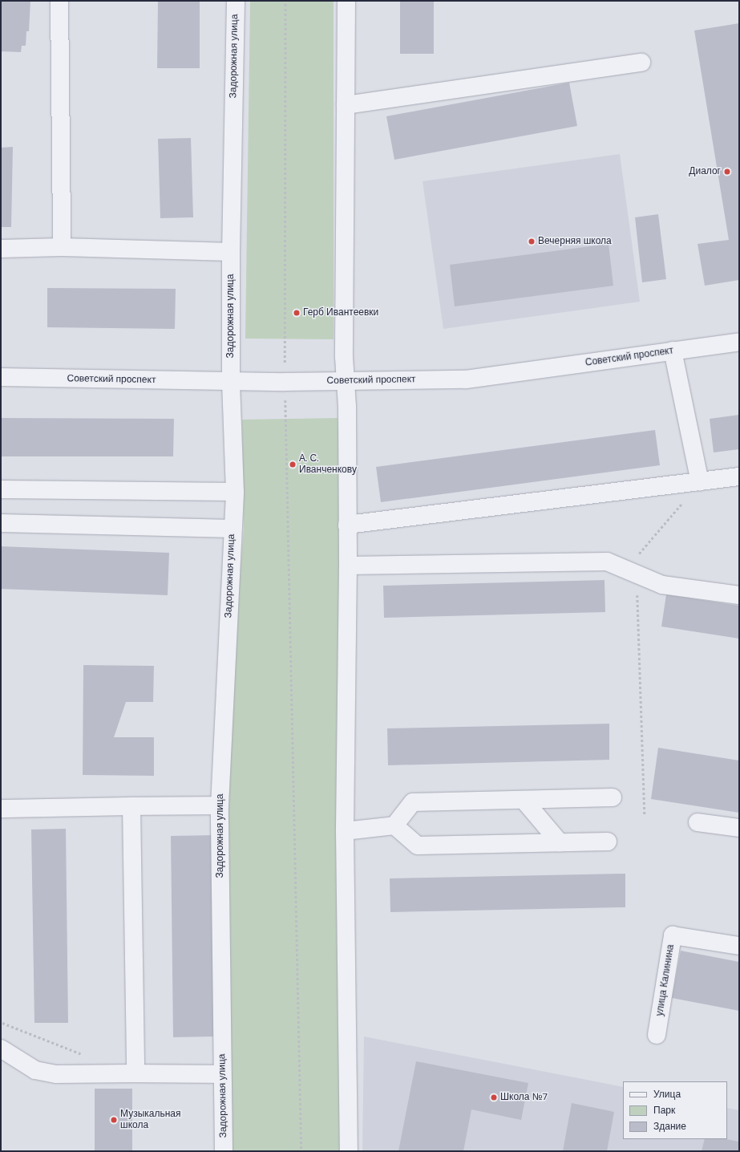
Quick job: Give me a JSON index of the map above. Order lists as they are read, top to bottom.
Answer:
{
  "streets": {
    "street": ["Задорожная улица", "Советский проспект", "улица Калинина"]
  },
  "crossings": [
    ["Задорожная улица", "Советский проспект"]
  ],
  "places": [
    "Диалог",
    "Вечерняя школа",
    "Герб Ивантеевки",
    "А. С. Иванченкову",
    "Школа №7",
    "Музыкальная школа"
  ],
  "legend": ["Улица", "Парк", "Здание"]
}
